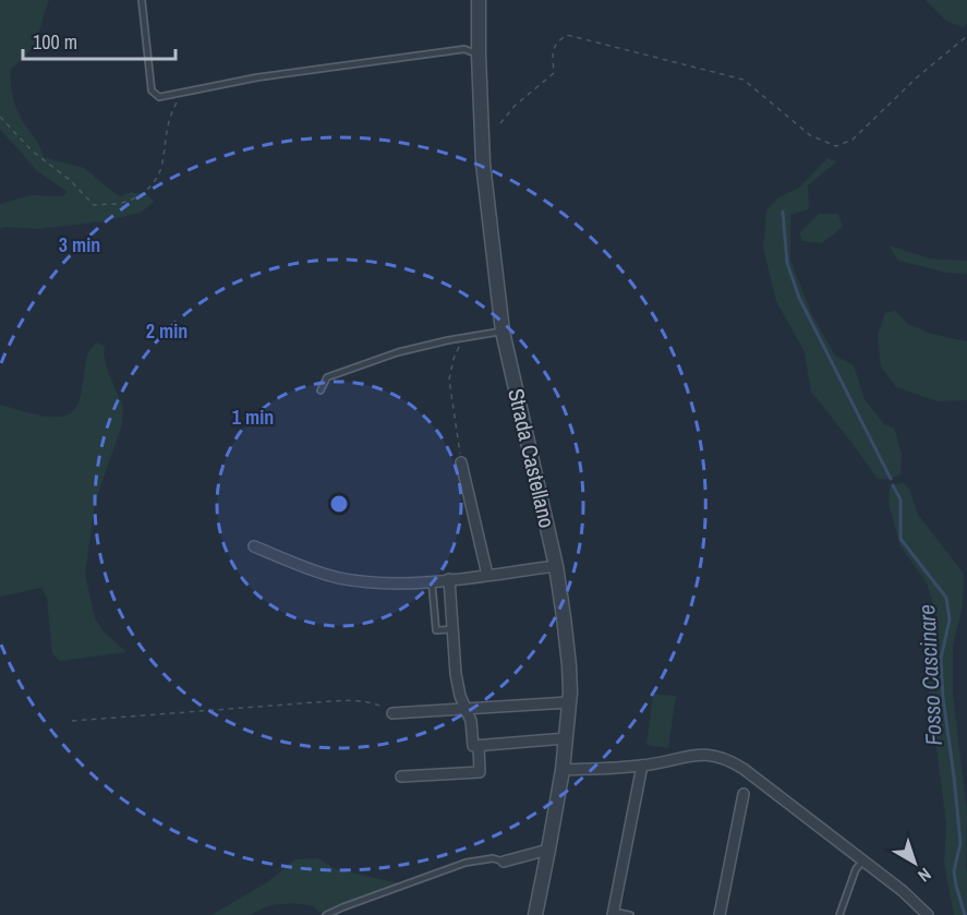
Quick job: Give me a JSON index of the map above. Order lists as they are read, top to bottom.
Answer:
{
  "streets": {
    "street": ["Strada Castellano"]
  },
  "water": ["Fosso Cascinare"],
  "scale_bar": "100 m",
  "north": "bottom right",
  "rings": ["3 min", "2 min", "1 min"]
}
